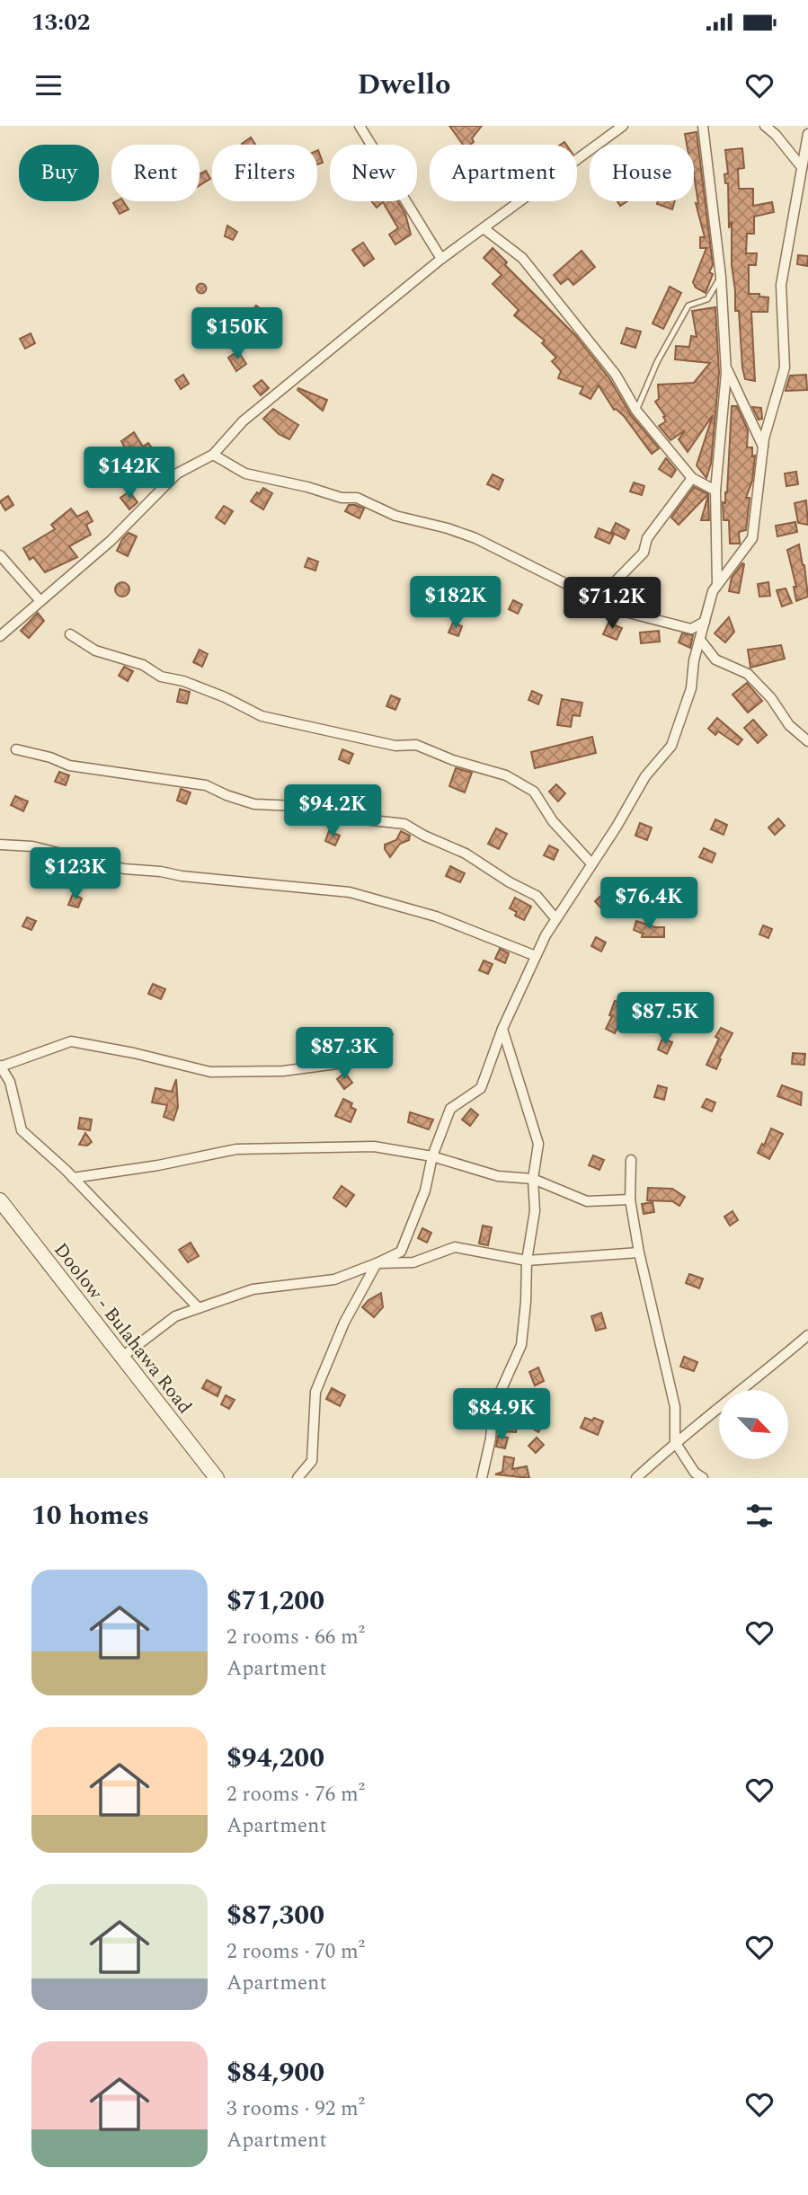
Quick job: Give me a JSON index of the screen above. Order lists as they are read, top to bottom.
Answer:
{
  "streets": {
    "main road": ["Doolow - Bulahawa Road"]
  },
  "north": "bottom right",
  "page": {
    "status": "13:02",
    "header": "Dwello",
    "chip": [
      "Buy",
      "Rent",
      "Filters",
      "New",
      "Apartment",
      "House"
    ],
    "price": [
      "$150K",
      "$142K",
      "$182K",
      "$71.2K",
      "$94.2K",
      "$123K",
      "$76.4K",
      "$87.5K",
      "$87.3K",
      "$84.9K"
    ],
    "heading": "10 homes",
    "list": [
      {
        "name": "$71,200",
        "note": "2 rooms · 66 m² · Apartment"
      },
      {
        "name": "$94,200",
        "note": "2 rooms · 76 m² · Apartment"
      },
      {
        "name": "$87,300",
        "note": "2 rooms · 70 m² · Apartment"
      },
      {
        "name": "$84,900",
        "note": "3 rooms · 92 m² · Apartment"
      }
    ]
  }
}
